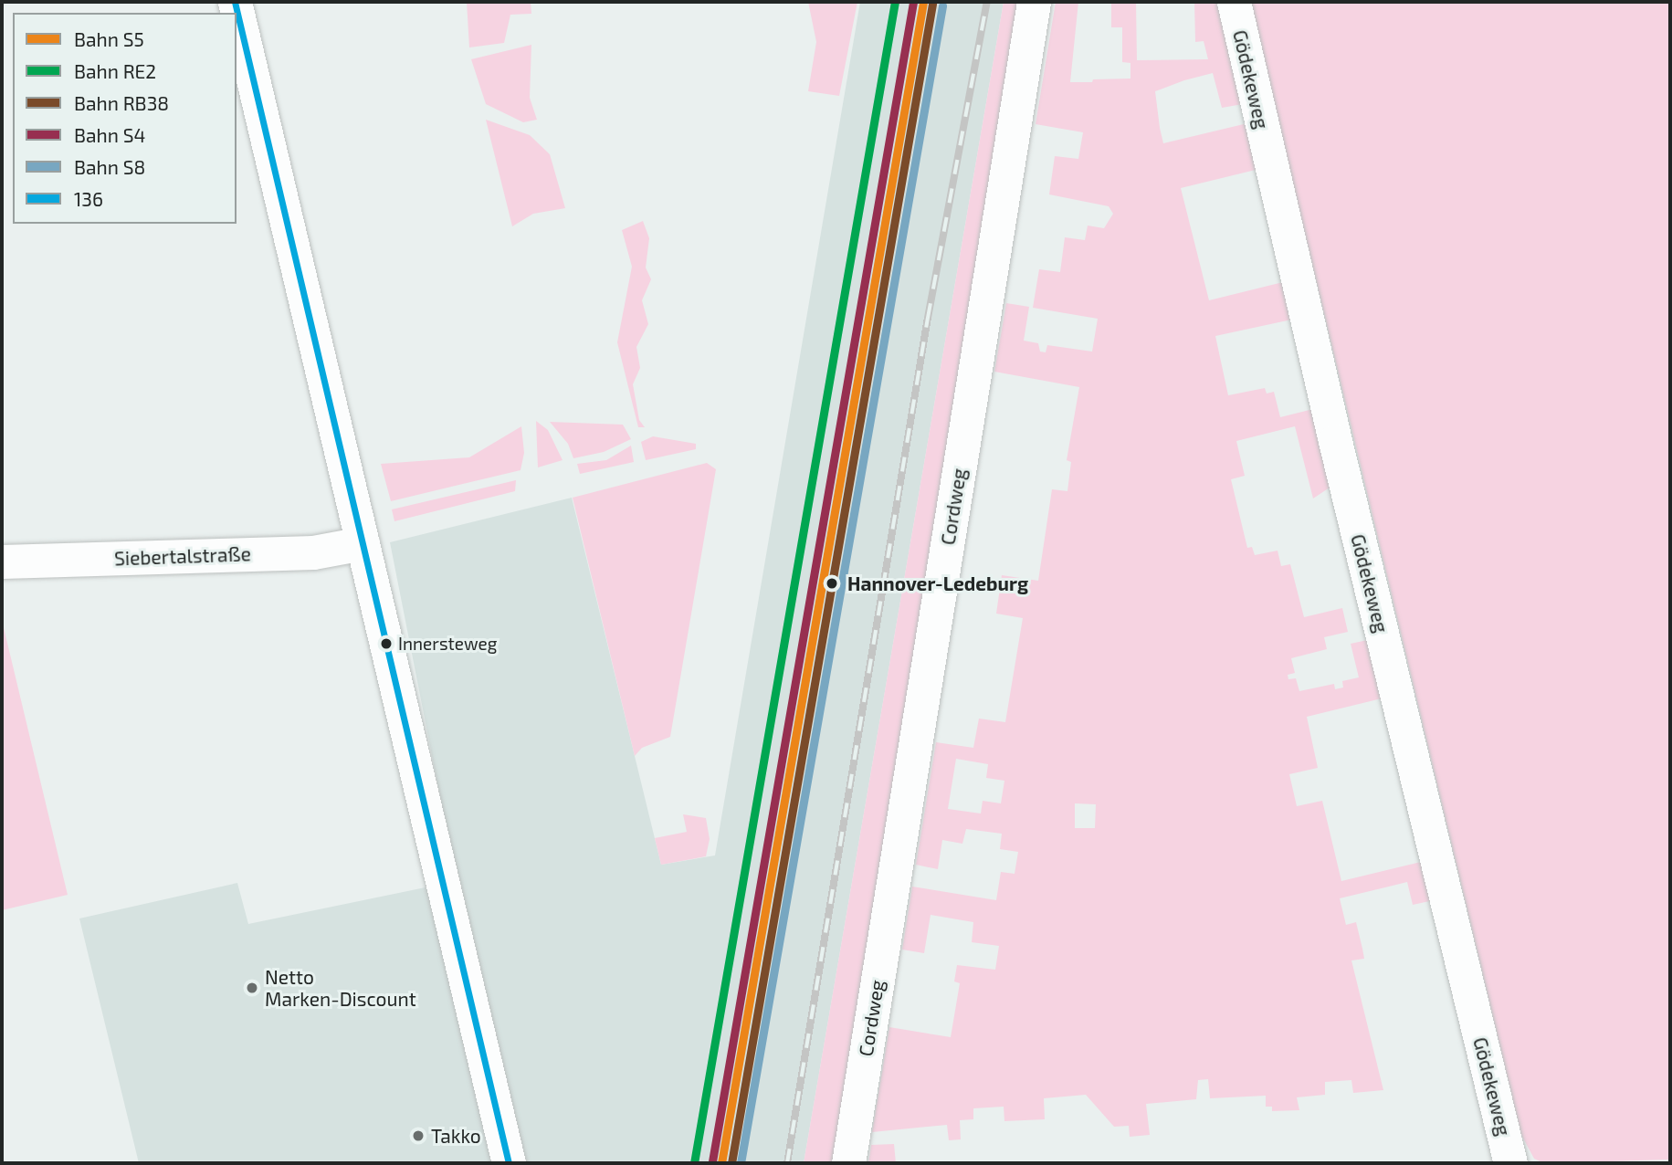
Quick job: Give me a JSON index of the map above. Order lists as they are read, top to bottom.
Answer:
{
  "streets": {
    "street": ["Gödekeweg", "Cordweg", "Siebertalstraße"]
  },
  "places": [
    "Hannover-Ledeburg",
    "Innersteweg",
    "Netto Marken-Discount",
    "Takko"
  ],
  "lines": [
    "rail line S5",
    "rail line RE2",
    "rail line S4",
    "transit line 136",
    "rail line RB38",
    "rail line S8"
  ],
  "legend": [
    "Bahn S5",
    "Bahn RE2",
    "Bahn RB38",
    "Bahn S4",
    "Bahn S8",
    "136"
  ]
}
